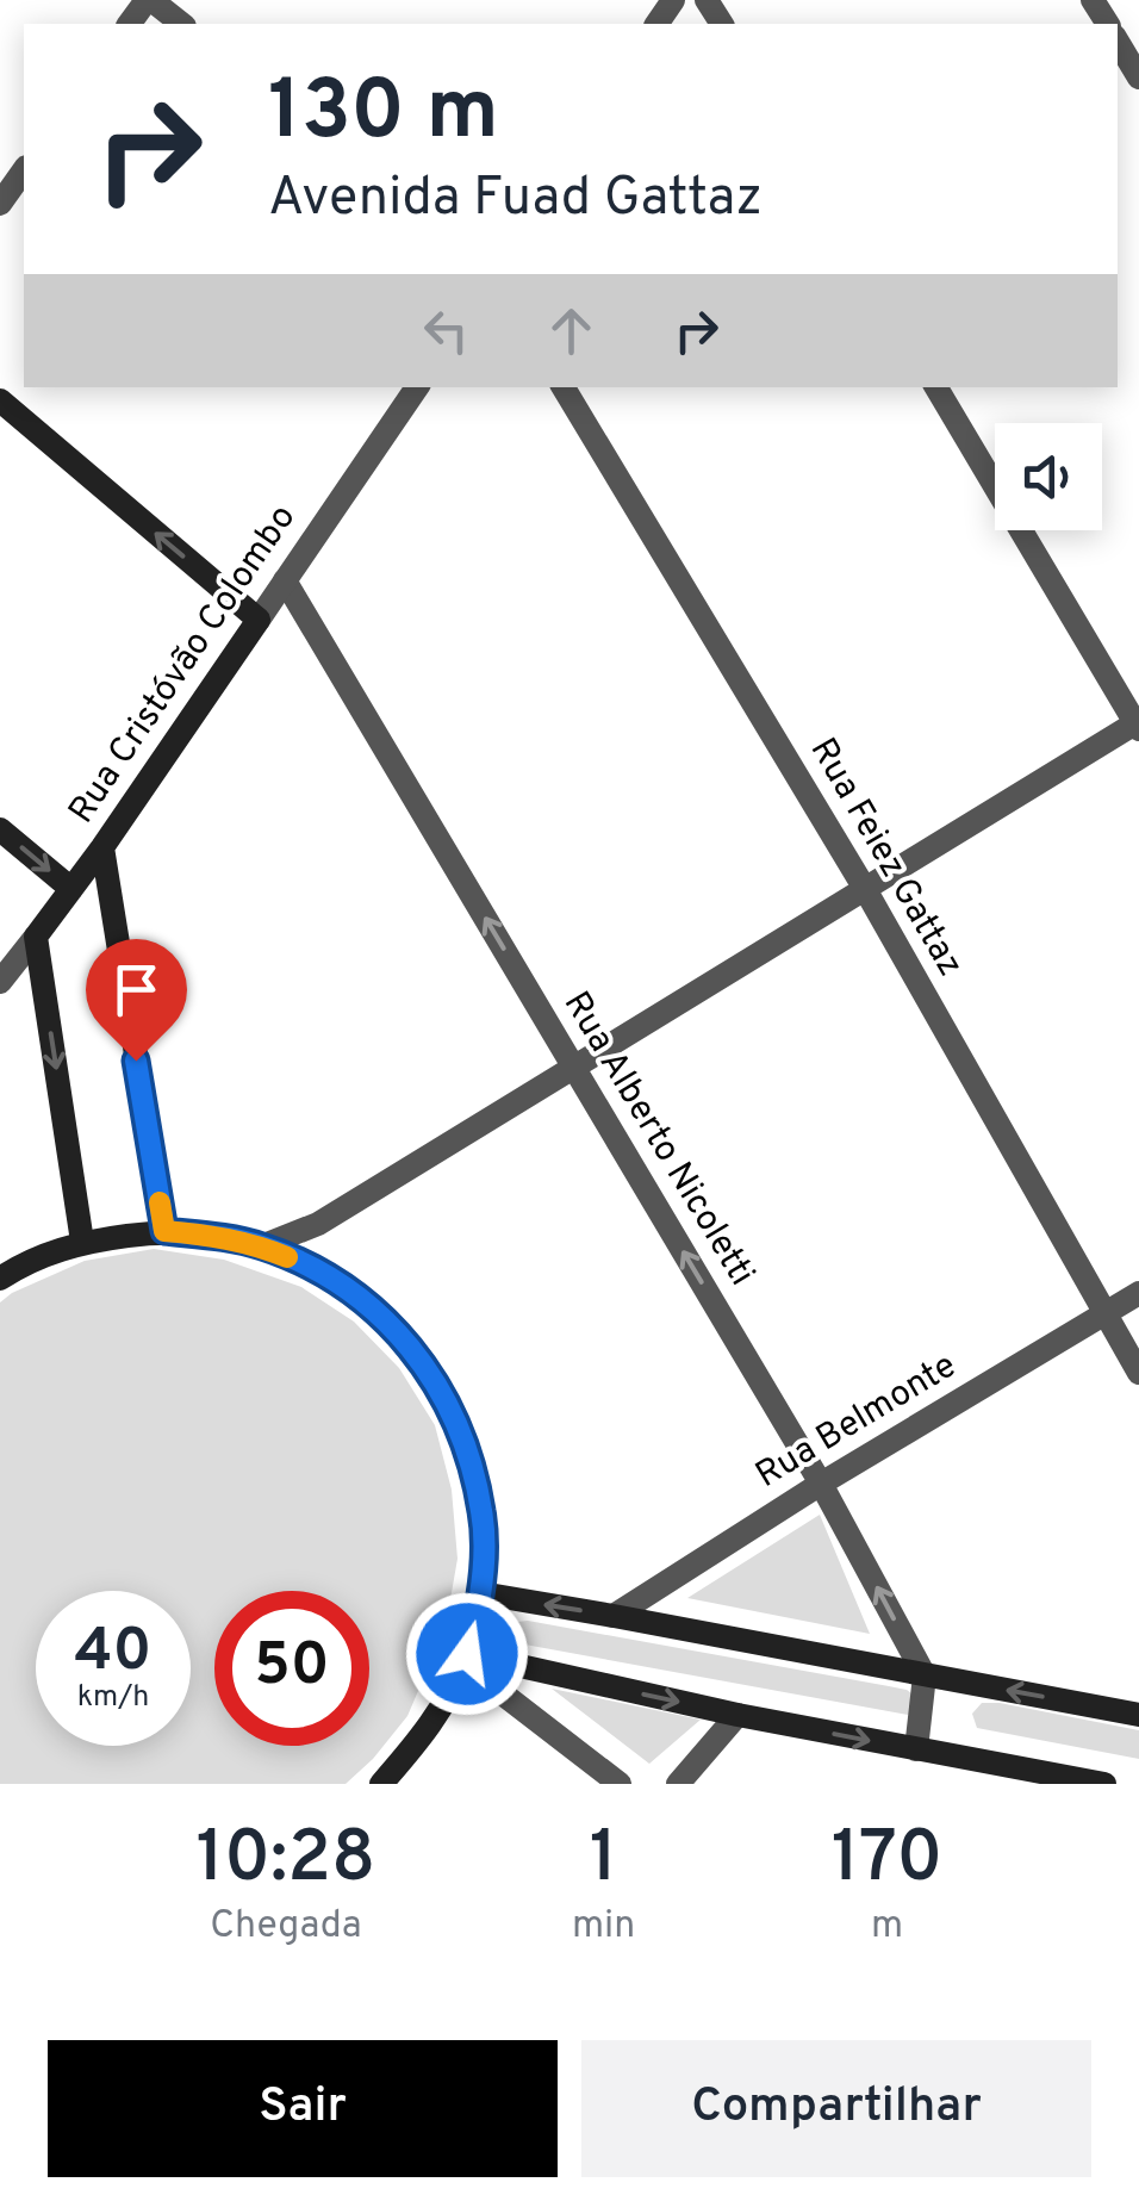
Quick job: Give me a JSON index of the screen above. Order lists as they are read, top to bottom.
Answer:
{
  "streets": {
    "main road": ["Rua Cristóvão Colombo"],
    "street": ["Rua Feiez Gattaz", "Rua Alberto Nicoletti", "Rua Belmonte"]
  },
  "crossings": [
    ["Rua Cristóvão Colombo", "Rua Alberto Nicoletti"],
    ["Rua Feiez Gattaz", "Rua Belmonte"],
    ["Rua Alberto Nicoletti", "Rua Belmonte"]
  ],
  "one_way": ["Rua Alberto Nicoletti"],
  "page": {
    "turn": ["130 m", "Avenida Fuad Gattaz"],
    "speed": "40 km/h",
    "limit": "50",
    "eta": [
      "10:28",
      "Chegada",
      "1",
      "min",
      "170",
      "m"
    ],
    "buttons": ["Sair", "Compartilhar"]
  }
}
